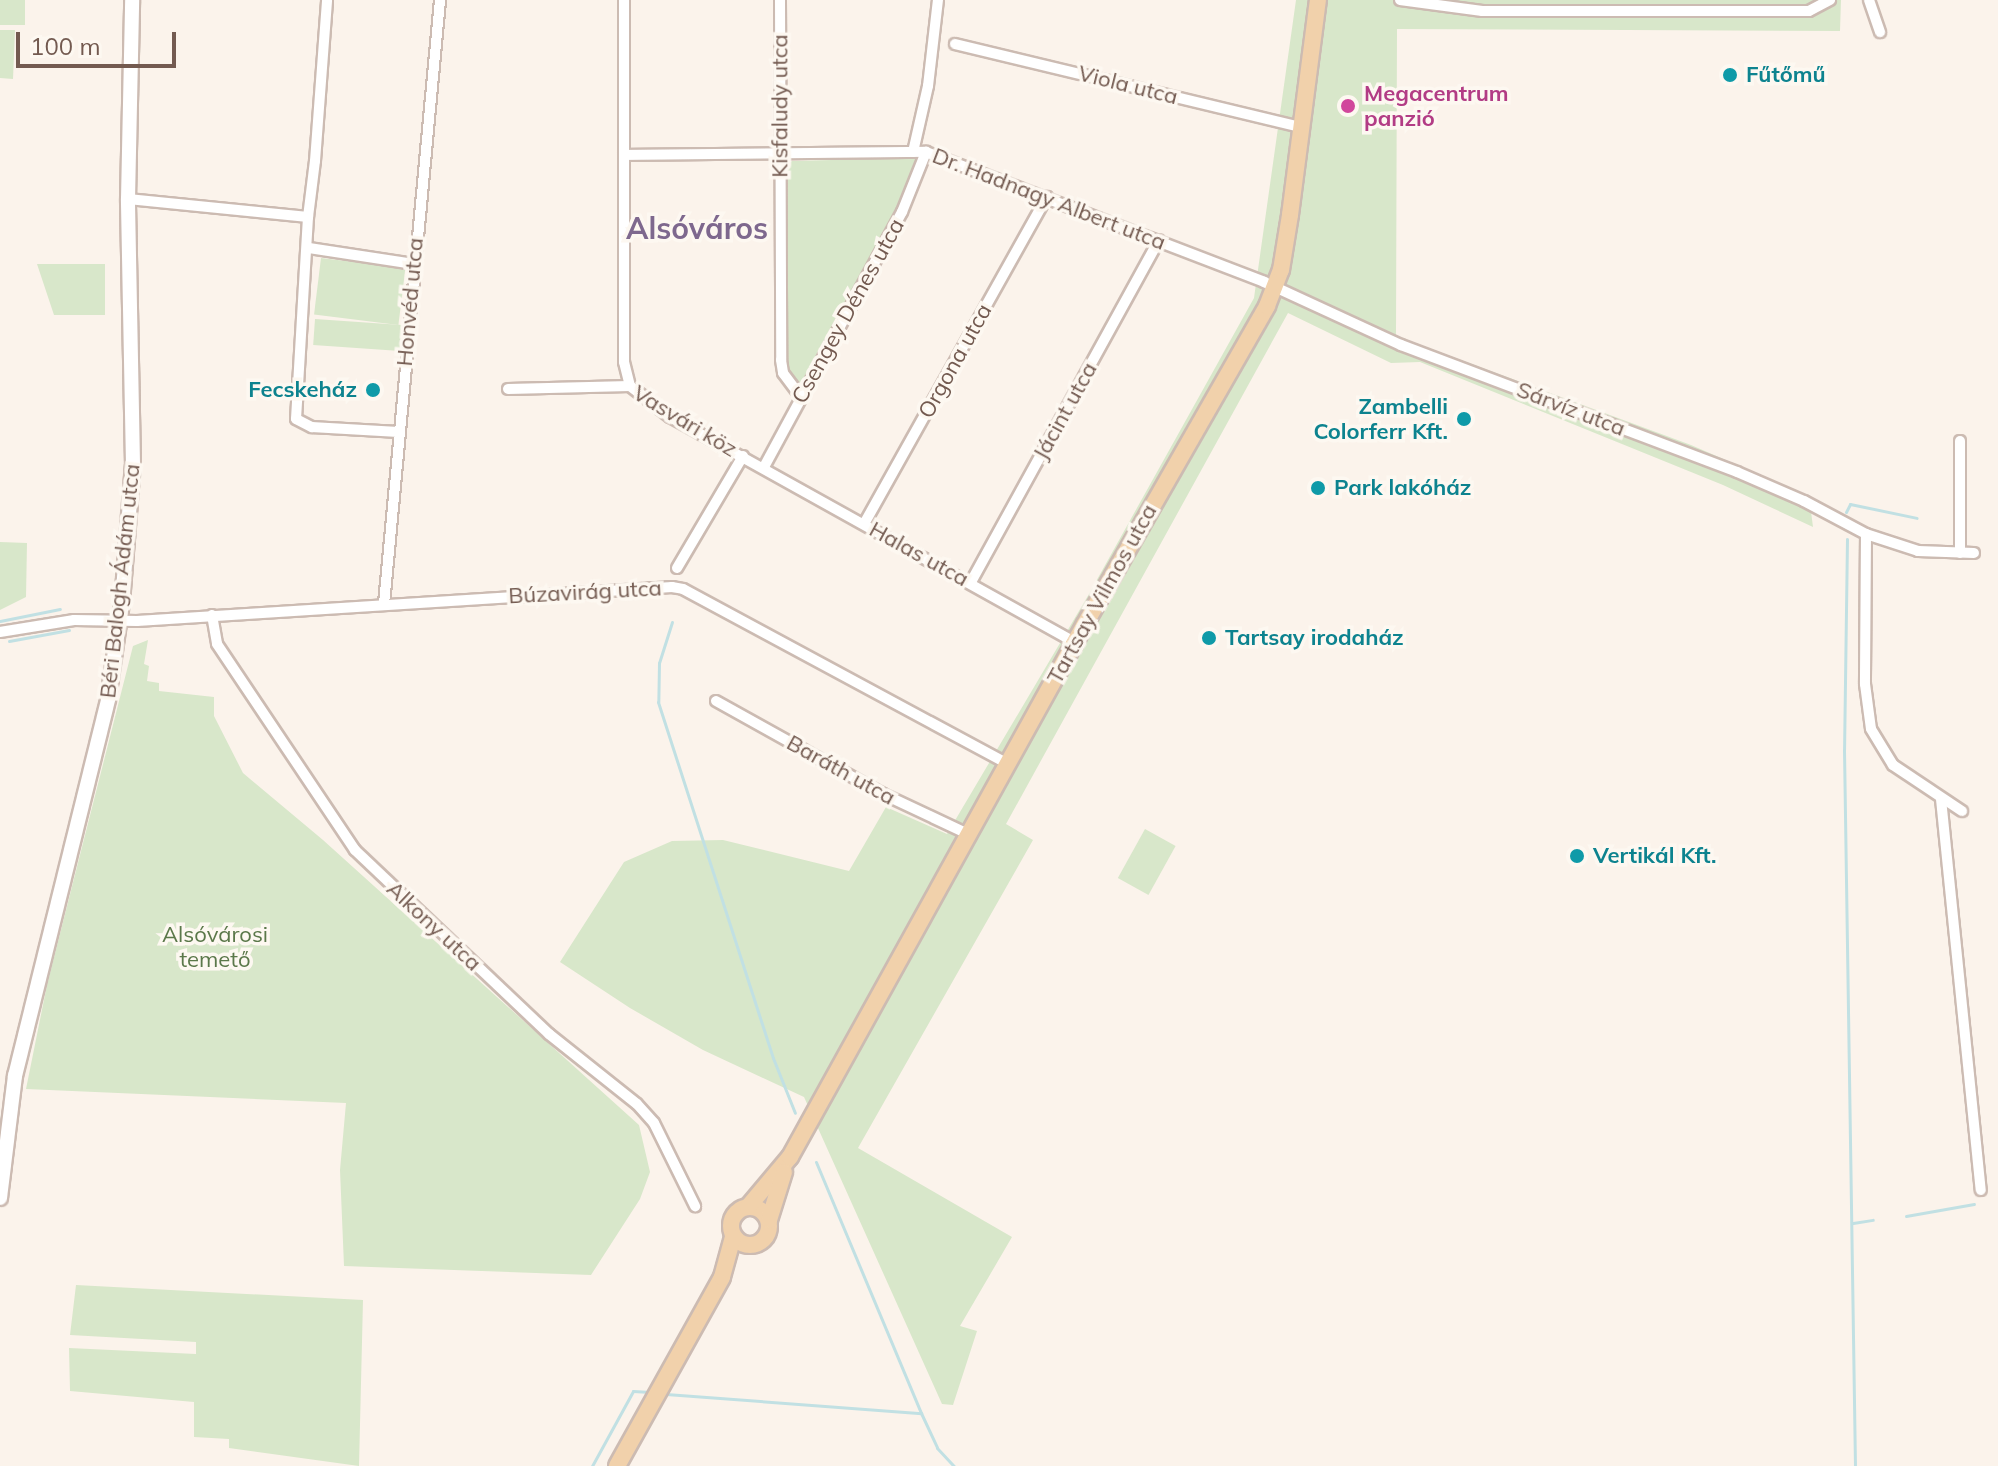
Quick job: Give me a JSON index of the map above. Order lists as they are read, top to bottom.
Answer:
{
  "streets": {
    "main road": ["Tartsay Vilmos utca"],
    "street": [
      "Viola utca",
      "Kisfaludy utca",
      "Dr. Hadnagy Albert utca",
      "Honvéd utca",
      "Csengey Dénes utca",
      "Orgona utca",
      "Sárvíz utca",
      "Jácint utca",
      "Vasvári köz",
      "Halas utca",
      "Béri Balogh Ádám utca",
      "Búzavirág utca",
      "Baráth utca",
      "Alkony utca"
    ]
  },
  "crossings": [
    ["Viola utca", "Tartsay Vilmos utca"],
    ["Kisfaludy utca", "Dr. Hadnagy Albert utca"],
    ["Kisfaludy utca", "Csengey Dénes utca"],
    ["Dr. Hadnagy Albert utca", "Csengey Dénes utca"],
    ["Dr. Hadnagy Albert utca", "Orgona utca"],
    ["Dr. Hadnagy Albert utca", "Sárvíz utca"],
    ["Dr. Hadnagy Albert utca", "Jácint utca"],
    ["Dr. Hadnagy Albert utca", "Tartsay Vilmos utca"],
    ["Honvéd utca", "Búzavirág utca"],
    ["Csengey Dénes utca", "Vasvári köz"],
    ["Csengey Dénes utca", "Halas utca"],
    ["Orgona utca", "Halas utca"],
    ["Sárvíz utca", "Tartsay Vilmos utca"],
    ["Jácint utca", "Halas utca"],
    ["Vasvári köz", "Halas utca"],
    ["Halas utca", "Tartsay Vilmos utca"],
    ["Béri Balogh Ádám utca", "Búzavirág utca"],
    ["Búzavirág utca", "Tartsay Vilmos utca"],
    ["Búzavirág utca", "Alkony utca"],
    ["Tartsay Vilmos utca", "Baráth utca"]
  ],
  "districts": ["Alsóváros"],
  "parks": ["Alsóvárosi temető"],
  "places": [
    "Fűtőmű",
    "Megacentrum panzió",
    "Fecskeház",
    "Zambelli Colorferr Kft.",
    "Park lakóház",
    "Tartsay irodaház",
    "Vertikál Kft."
  ],
  "scale_bar": "100 m"
}
